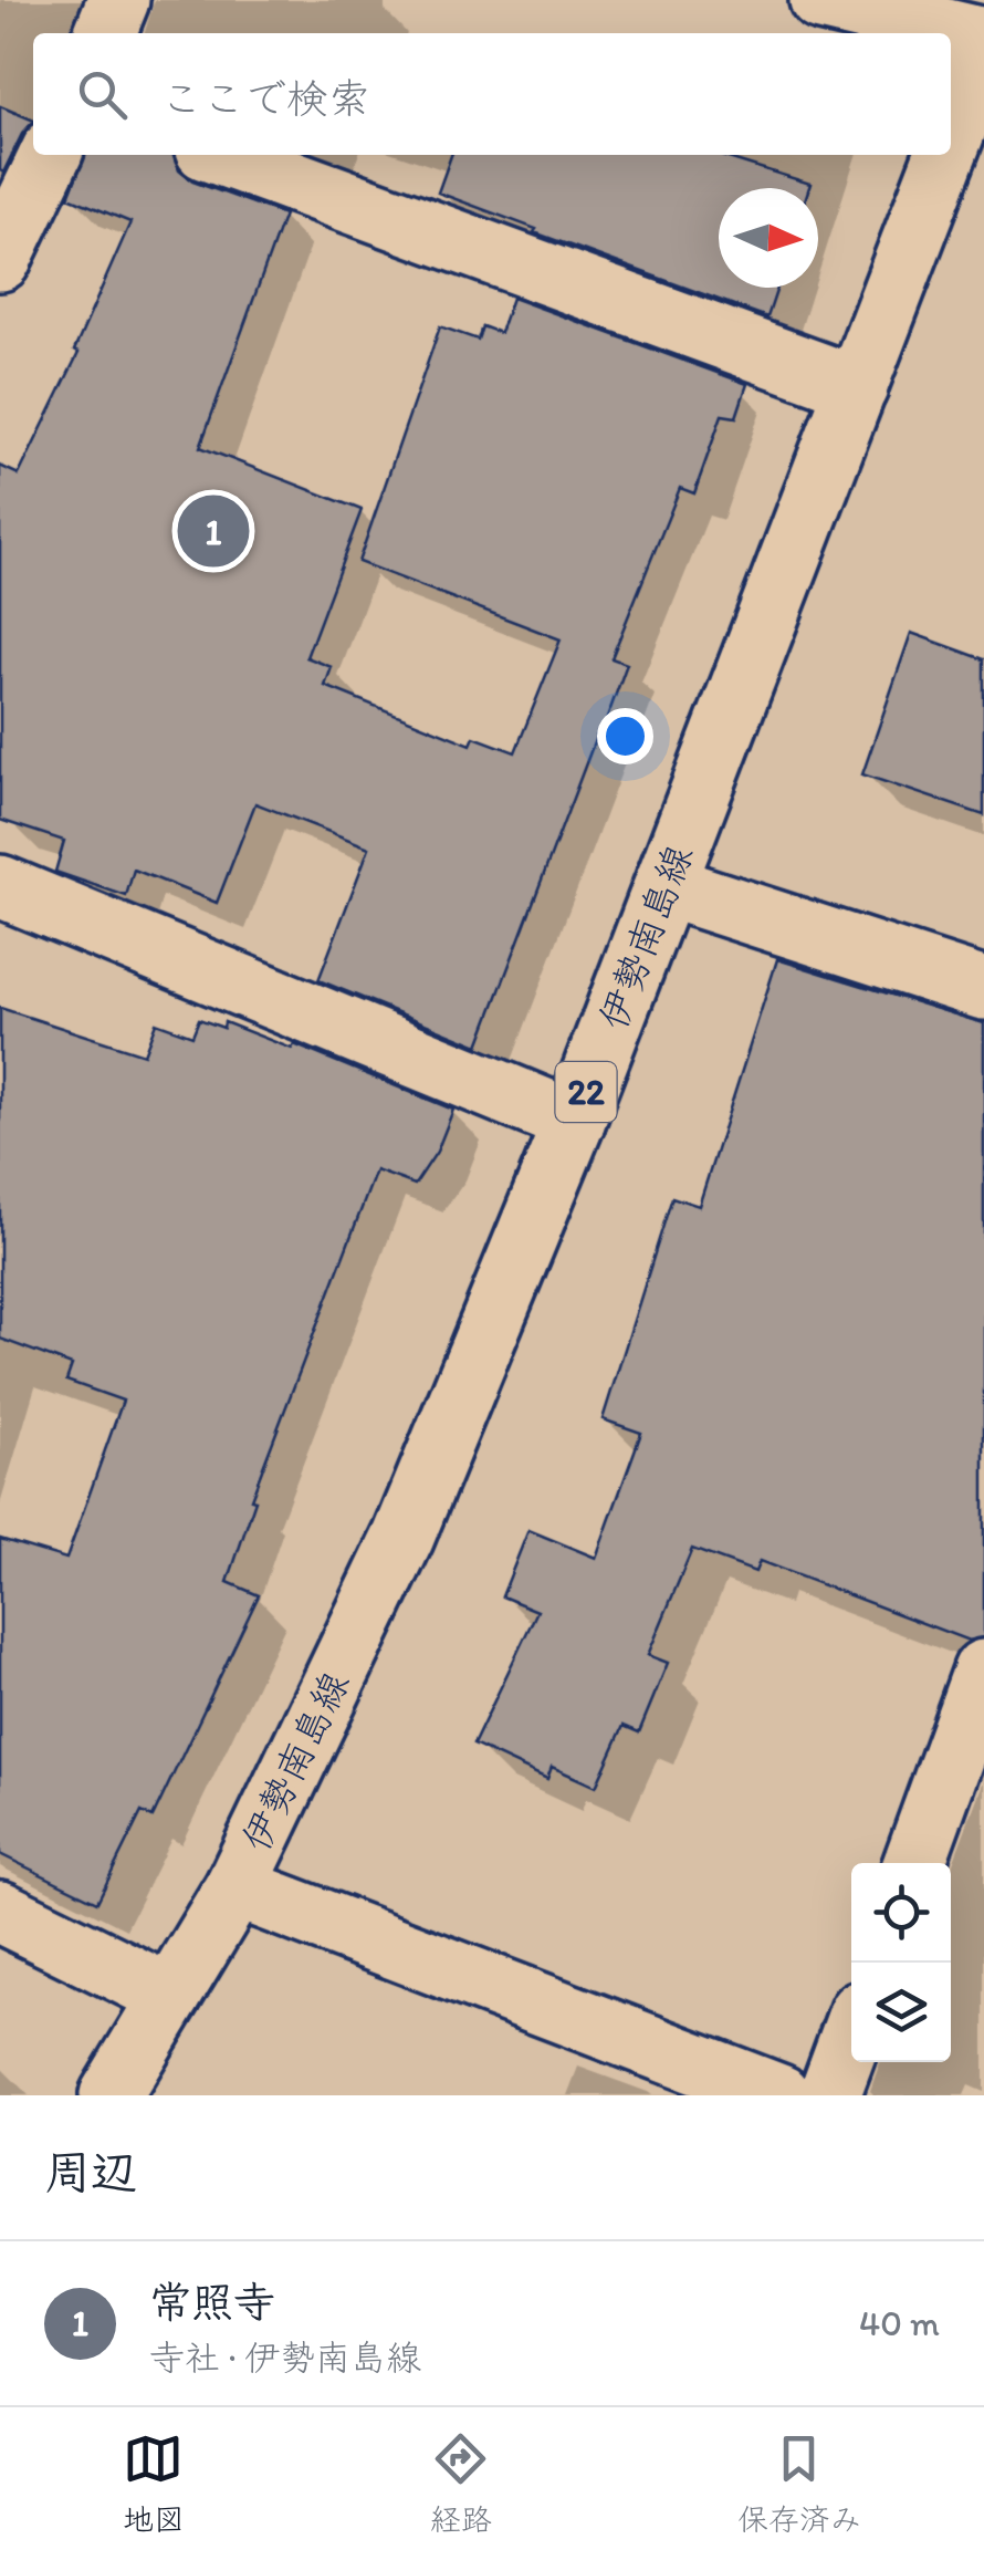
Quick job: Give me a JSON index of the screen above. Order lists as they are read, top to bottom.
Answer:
{
  "streets": {
    "street": ["伊勢南島線", "22"]
  },
  "north": "right",
  "page": {
    "search": "ここで検索",
    "pins": "1",
    "heading": "周辺",
    "list": [
      {
        "mark": "1",
        "name": "常照寺",
        "note": "寺社 · 伊勢南島線",
        "value": "40 m"
      }
    ],
    "nav": ["地図", "経路", "保存済み"]
  }
}
